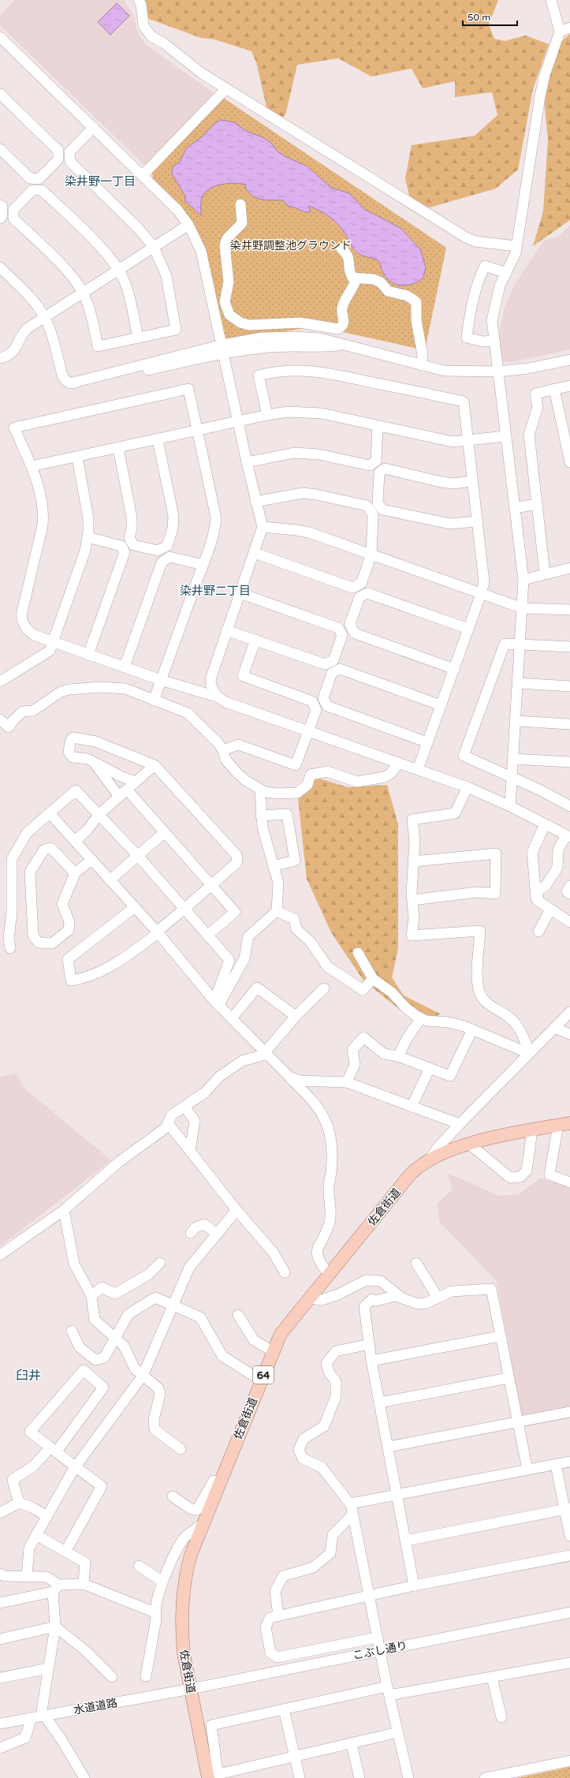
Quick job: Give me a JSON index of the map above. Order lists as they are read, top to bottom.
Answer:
{
  "streets": {
    "main road": ["佐倉街道", "64"],
    "street": ["こぶし通り", "水道道路"]
  },
  "crossings": [
    ["佐倉街道", "こぶし通り"],
    ["佐倉街道", "水道道路"],
    ["こぶし通り", "水道道路"]
  ],
  "districts": ["染井野一丁目", "染井野二丁目", "臼井"],
  "parks": ["染井野調整池グラウンド"],
  "scale_bar": "50 m"
}
